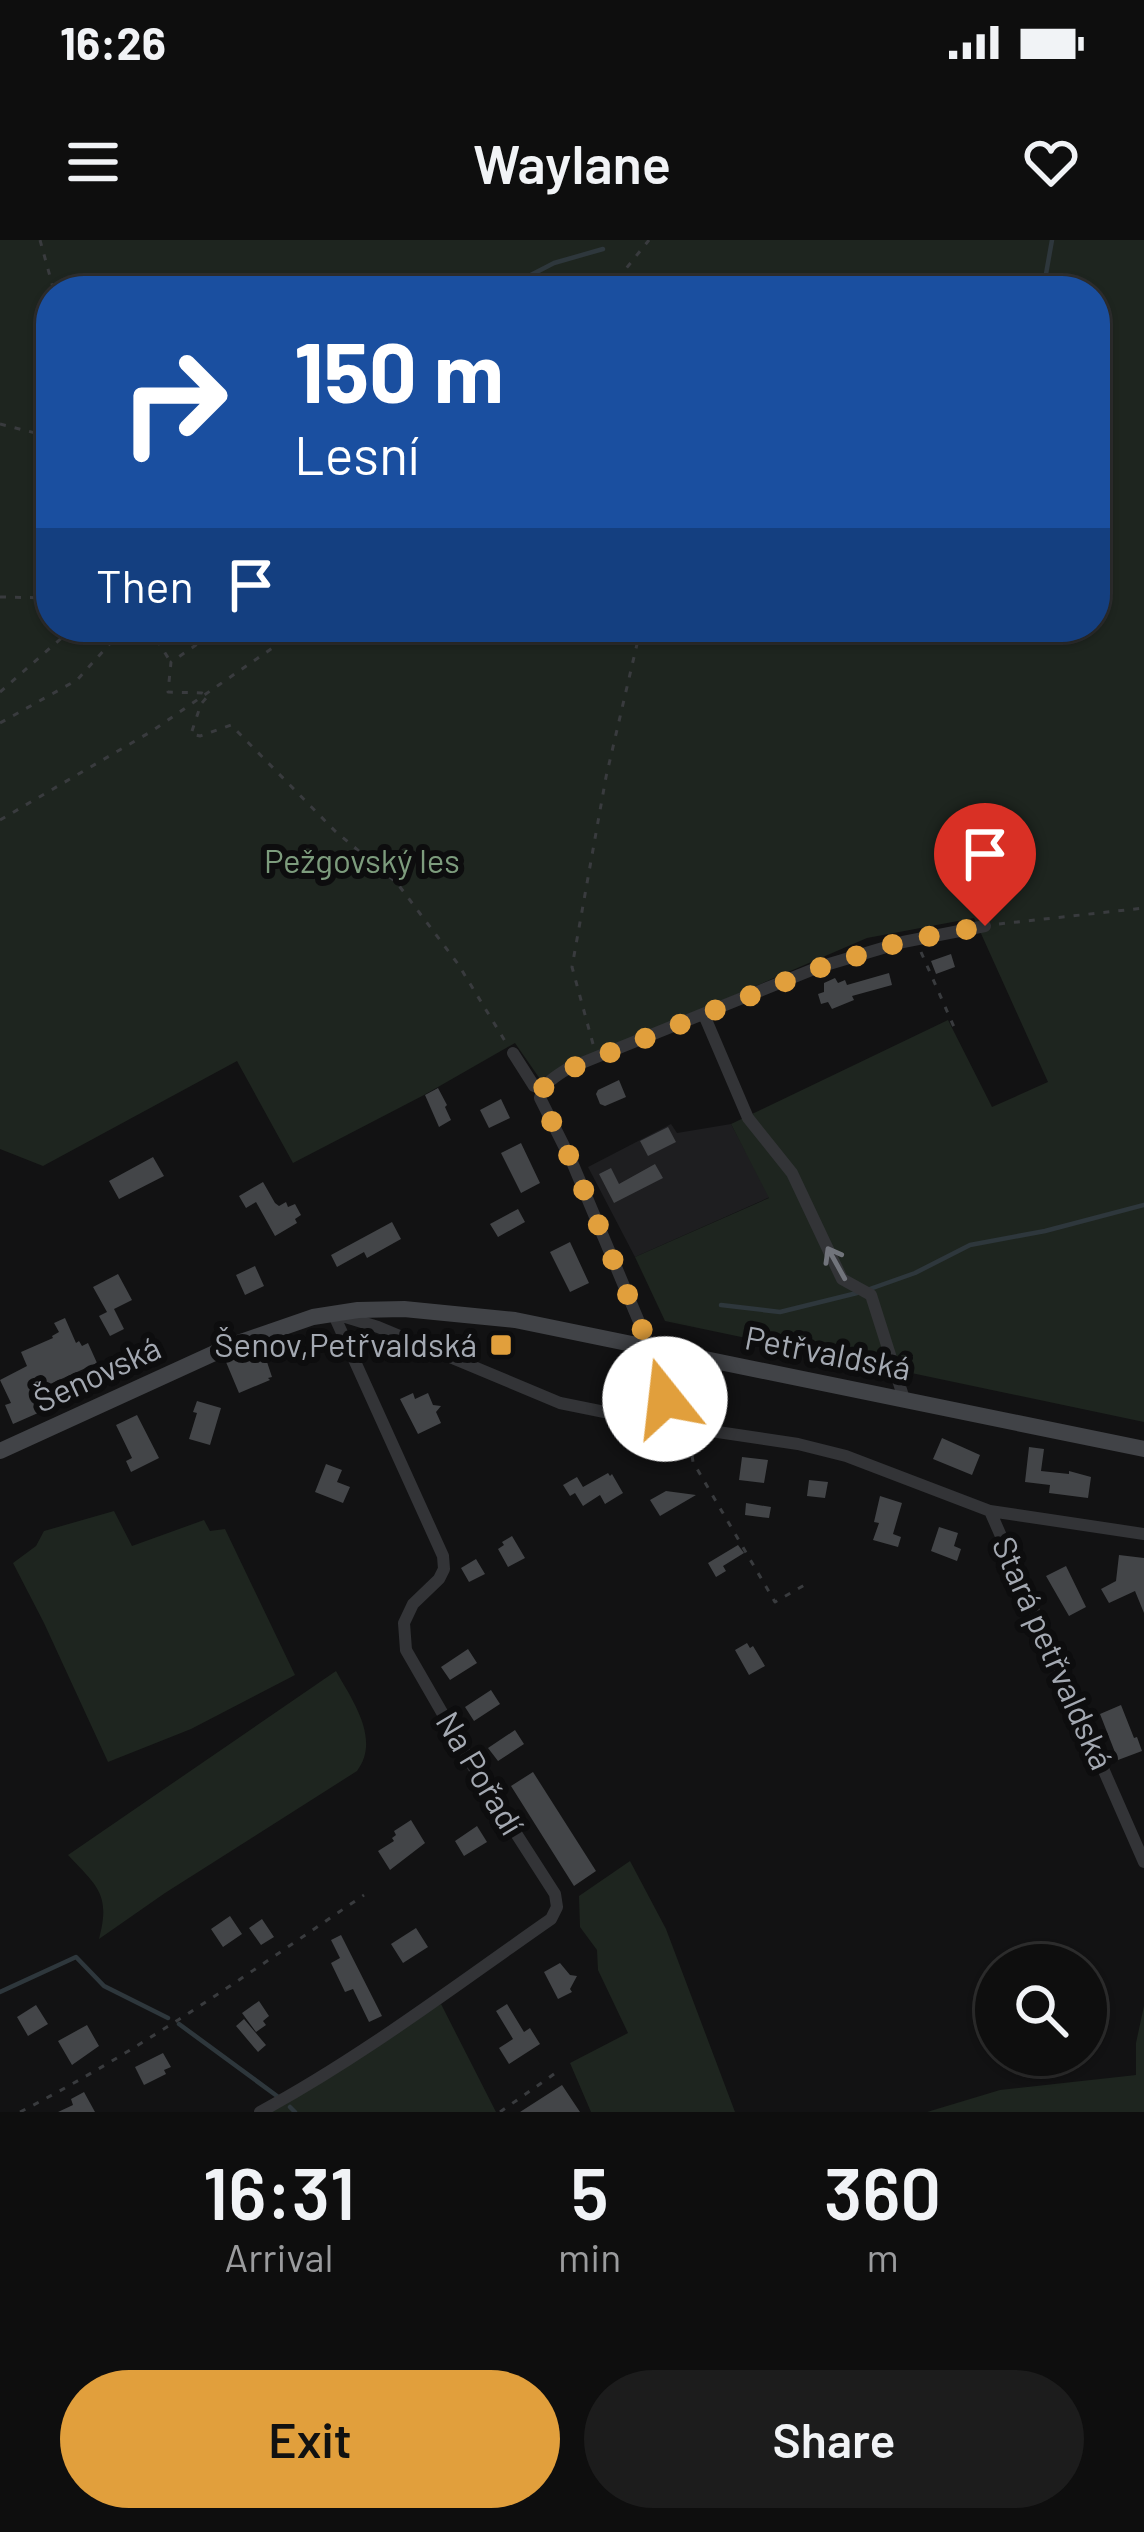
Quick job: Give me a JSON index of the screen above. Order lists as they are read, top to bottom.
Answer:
{
  "streets": {
    "main road": ["Petřvaldská", "Šenovská"],
    "street": ["Stará petřvaldská", "Na Pořadí"]
  },
  "crossings": [
    ["Petřvaldská", "Šenovská"],
    ["Petřvaldská", "Stará petřvaldská"],
    ["Petřvaldská", "Na Pořadí"],
    ["Stará petřvaldská", "Na Pořadí"]
  ],
  "parks": ["Pežgovský les"],
  "places": {
    "transit": ["Šenov,Petřvaldská"]
  },
  "page": {
    "status": "16:26",
    "header": "Waylane",
    "turn": ["150 m", "Lesní"],
    "then": "Then",
    "eta": [
      "16:31",
      "Arrival",
      "5",
      "min",
      "360",
      "m"
    ],
    "buttons": ["Exit", "Share"]
  }
}
